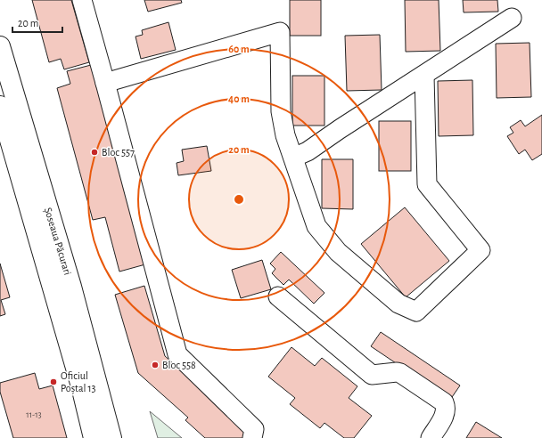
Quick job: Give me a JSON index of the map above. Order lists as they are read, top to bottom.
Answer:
{
  "streets": {
    "main road": ["Șoseaua Păcurari"]
  },
  "places": ["Bloc 557", "Bloc 558", "Oficiul Poștal 13"],
  "house_numbers": ["11-13"],
  "scale_bar": "20 m",
  "rings": ["60 m", "40 m", "20 m"]
}
